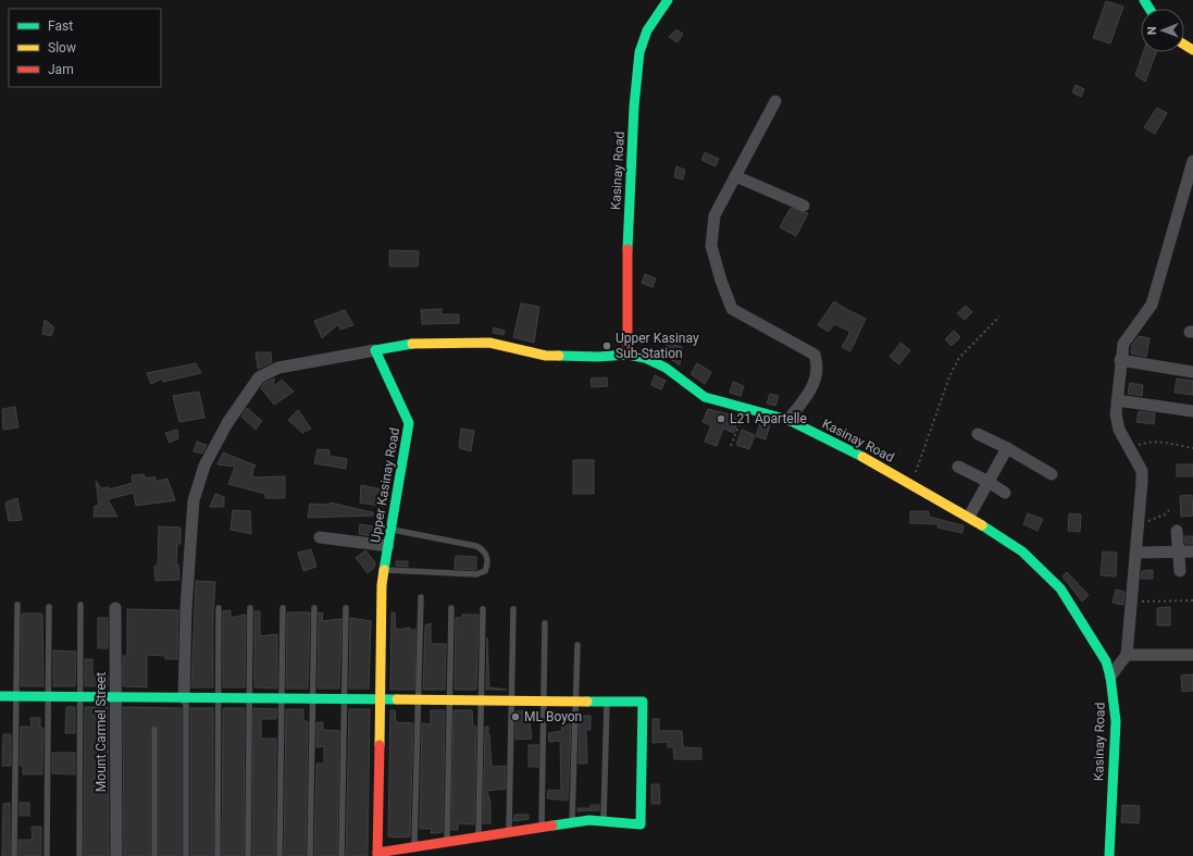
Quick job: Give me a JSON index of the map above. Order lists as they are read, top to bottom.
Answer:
{
  "streets": {
    "street": ["Kasinay Road", "Upper Kasinay Road", "Mount Carmel Street"]
  },
  "places": ["Upper Kasinay Sub-Station", "L21 Apartelle", "ML Boyon"],
  "legend": ["Fast", "Slow", "Jam"],
  "north": "left"
}
